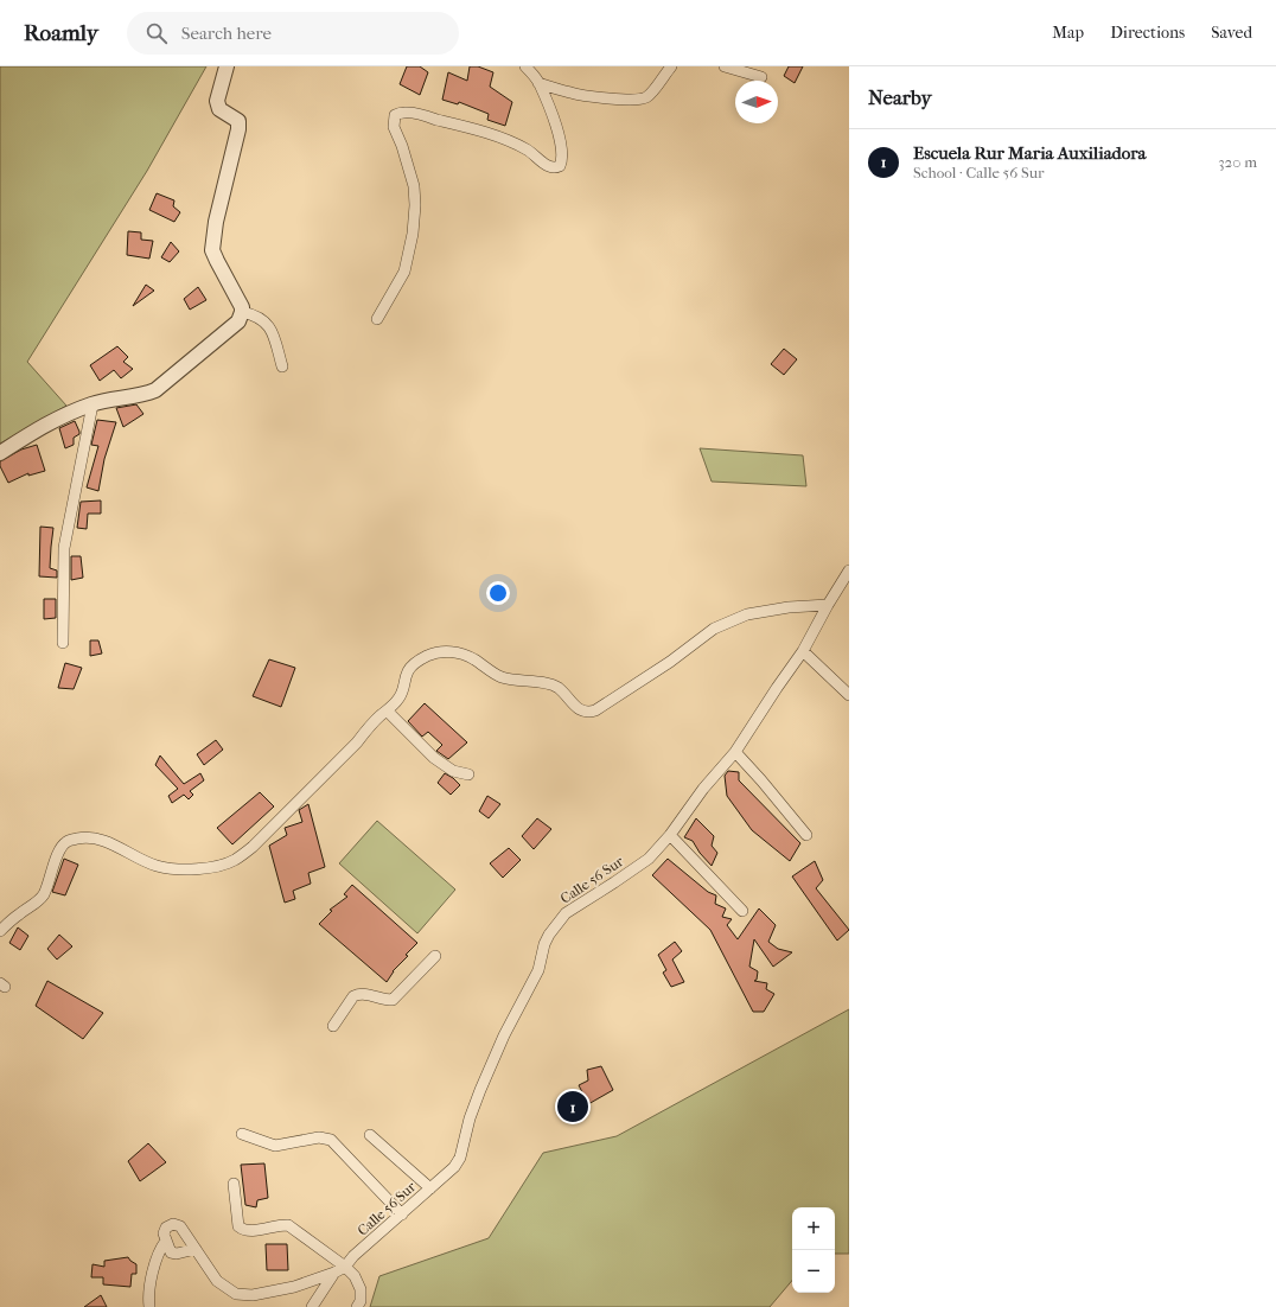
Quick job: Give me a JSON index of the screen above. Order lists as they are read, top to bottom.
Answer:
{
  "streets": {
    "street": ["Calle 56 Sur"]
  },
  "north": "right",
  "page": {
    "header": "Roamly",
    "search": "Search here",
    "nav": ["Map", "Directions", "Saved"],
    "heading": "Nearby",
    "list": [
      {
        "mark": "1",
        "name": "Escuela Rur Maria Auxiliadora",
        "note": "School · Calle 56 Sur",
        "value": "320 m"
      }
    ],
    "pins": "1",
    "map_buttons": ["+", "−"]
  }
}
